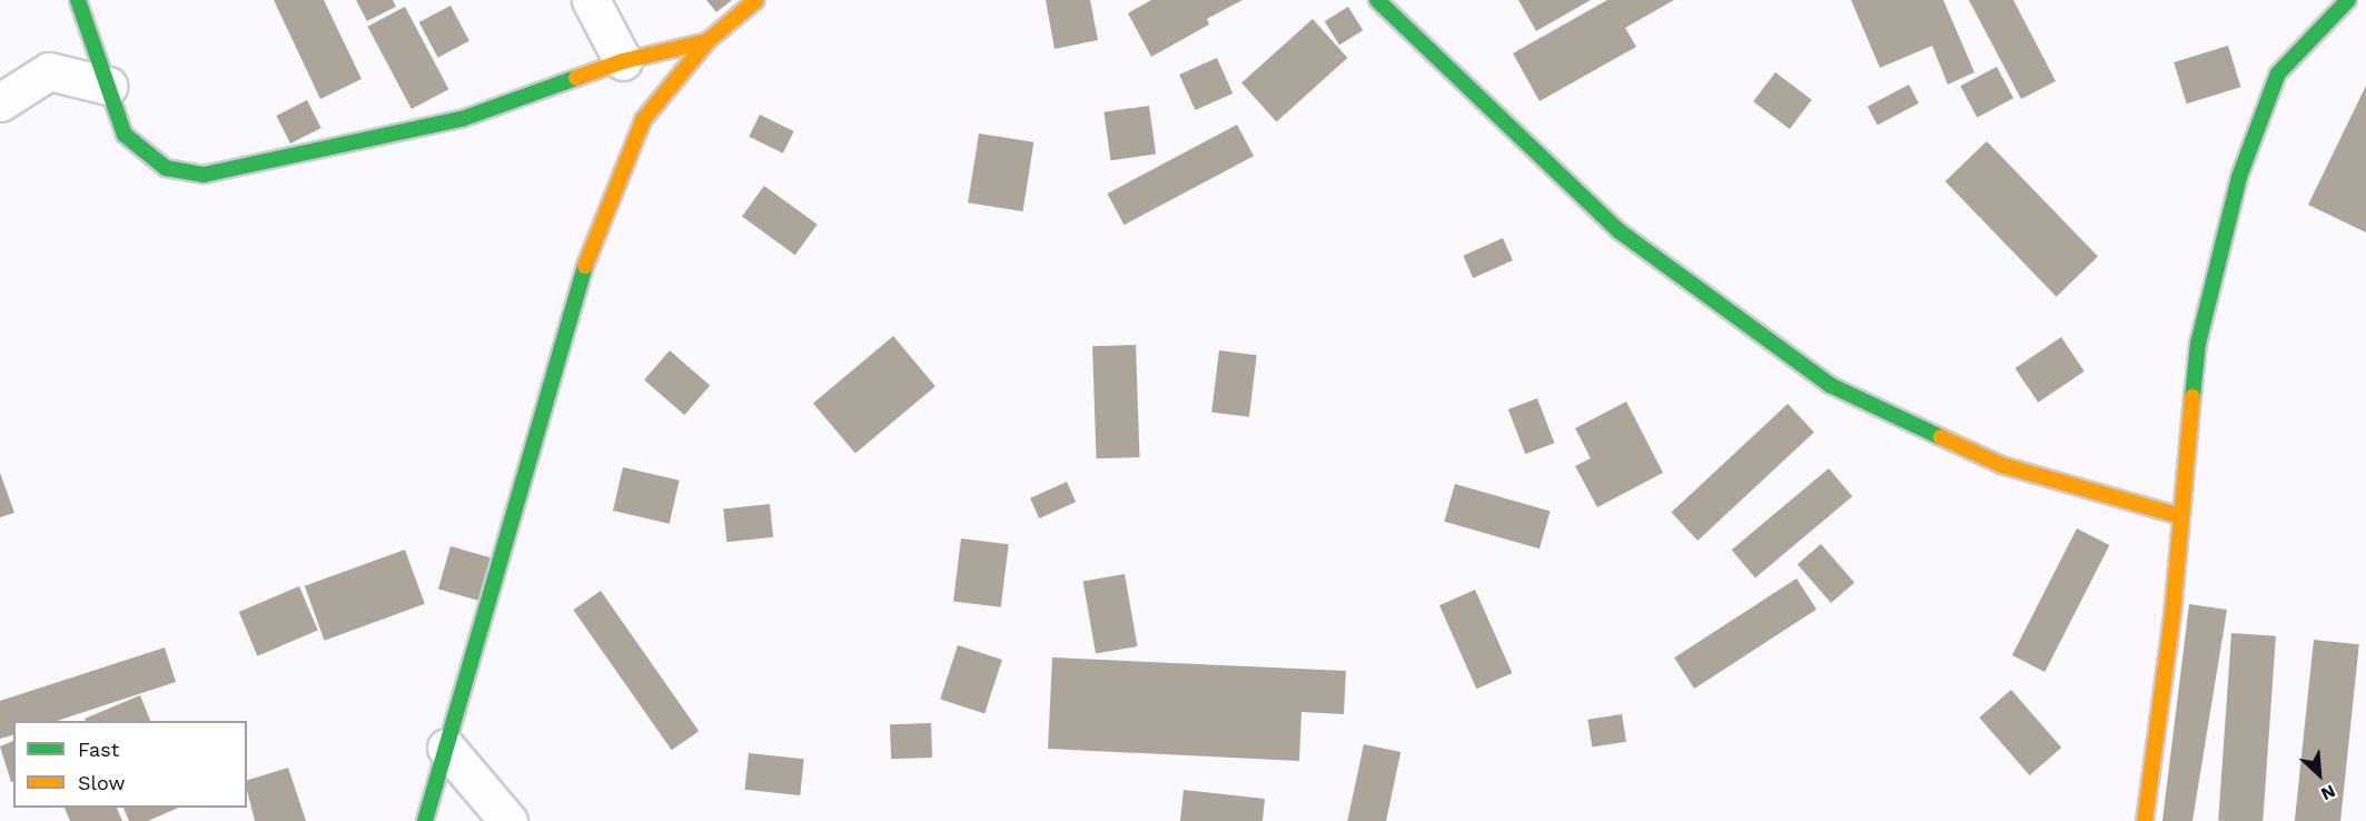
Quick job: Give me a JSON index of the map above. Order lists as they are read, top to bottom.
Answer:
{
  "legend": ["Fast", "Slow"],
  "north": "bottom right"
}
